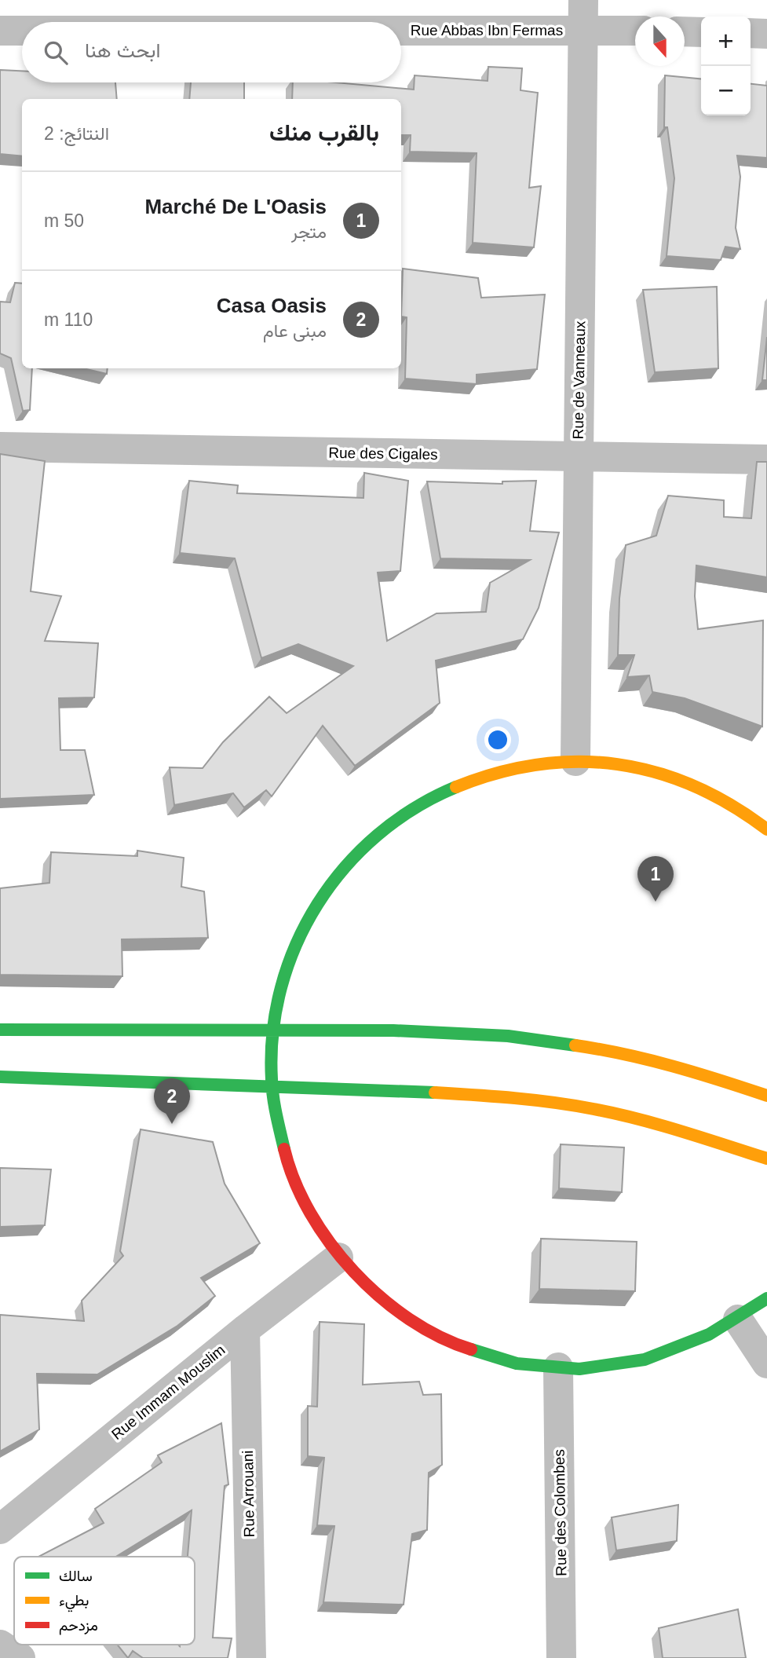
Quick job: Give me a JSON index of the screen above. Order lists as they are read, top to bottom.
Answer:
{
  "streets": {
    "street": [
      "Rue Abbas Ibn Fermas",
      "Rue de Vanneaux",
      "Rue des Cigales",
      "Rue Immam Mouslim",
      "Rue Arrouani",
      "Rue des Colombes"
    ]
  },
  "crossings": [
    ["Rue Abbas Ibn Fermas", "Rue de Vanneaux"],
    ["Rue de Vanneaux", "Rue des Cigales"],
    ["Rue Immam Mouslim", "Rue Arrouani"]
  ],
  "legend": ["سالك", "بطيء", "مزدحم"],
  "north": "bottom",
  "page": {
    "map_buttons": ["+", "−"],
    "search": "ابحث هنا",
    "heading": ["بالقرب منك", "النتائج: 2"],
    "list": [
      {
        "mark": "1",
        "name": "Marché De L'Oasis",
        "note": "متجر",
        "value": "50 m"
      },
      {
        "mark": "2",
        "name": "Casa Oasis",
        "note": "مبنى عام",
        "value": "110 m"
      }
    ],
    "pins": ["1", "2"]
  }
}
